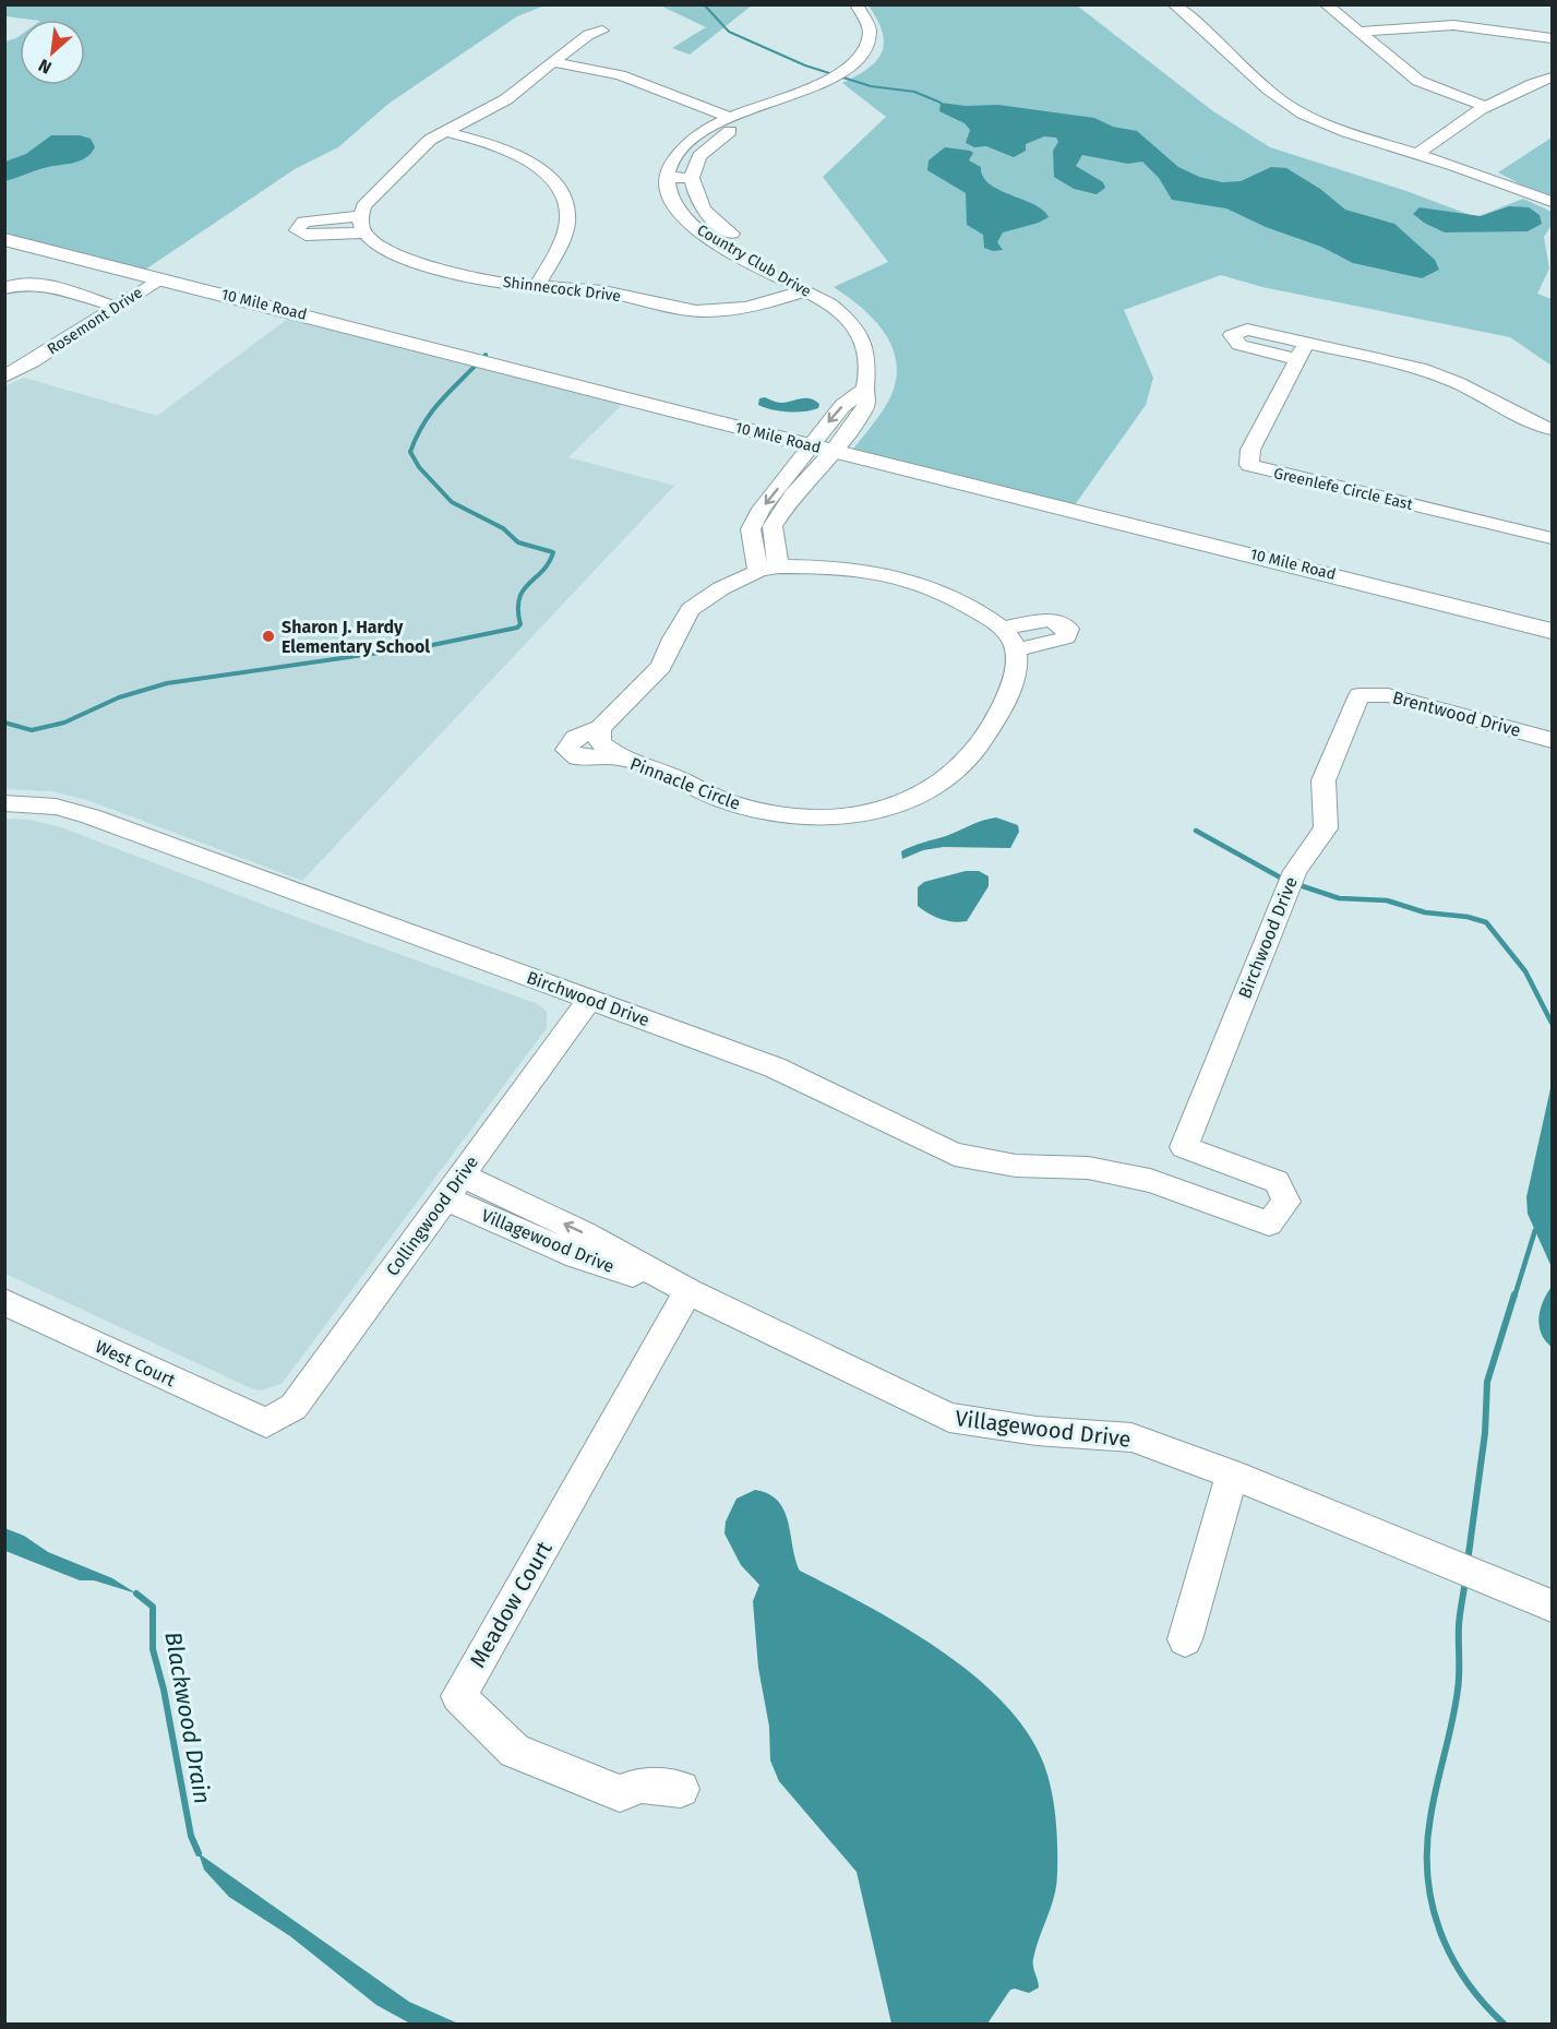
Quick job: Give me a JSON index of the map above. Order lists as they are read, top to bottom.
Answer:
{
  "streets": {
    "main road": ["10 Mile Road"],
    "street": [
      "Country Club Drive",
      "Shinnecock Drive",
      "Rosemont Drive",
      "Greenlefe Circle East",
      "Brentwood Drive",
      "Pinnacle Circle",
      "Birchwood Drive",
      "Collingwood Drive",
      "Villagewood Drive",
      "West Court",
      "Meadow Court"
    ]
  },
  "crossings": [
    ["Country Club Drive", "Shinnecock Drive"],
    ["Country Club Drive", "10 Mile Road"],
    ["Country Club Drive", "Pinnacle Circle"],
    ["10 Mile Road", "Rosemont Drive"],
    ["Brentwood Drive", "Birchwood Drive"],
    ["Birchwood Drive", "Collingwood Drive"],
    ["Collingwood Drive", "Villagewood Drive"],
    ["Collingwood Drive", "West Court"],
    ["Villagewood Drive", "Meadow Court"]
  ],
  "water": ["Blackwood Drain"],
  "places": ["Sharon J. Hardy Elementary School"],
  "north": "bottom left"
}
